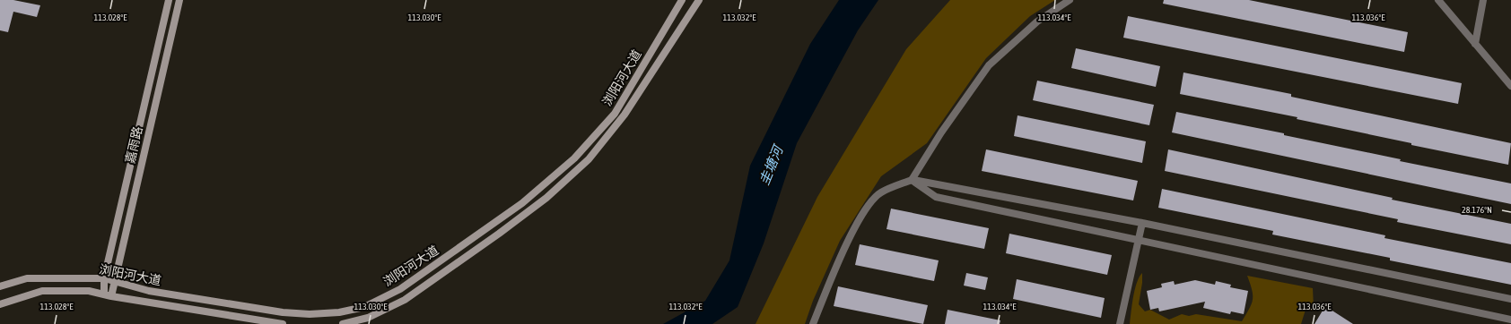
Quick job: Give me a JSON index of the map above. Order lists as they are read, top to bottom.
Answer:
{
  "streets": {
    "main road": ["浏阳河大道", "嘉雨路"]
  },
  "crossings": [
    ["浏阳河大道", "嘉雨路"]
  ],
  "water": ["圭塘河"],
  "coordinates": [
    "113.028°E",
    "113.030°E",
    "113.032°E",
    "113.034°E",
    "113.036°E",
    "28.176°N"
  ]
}
